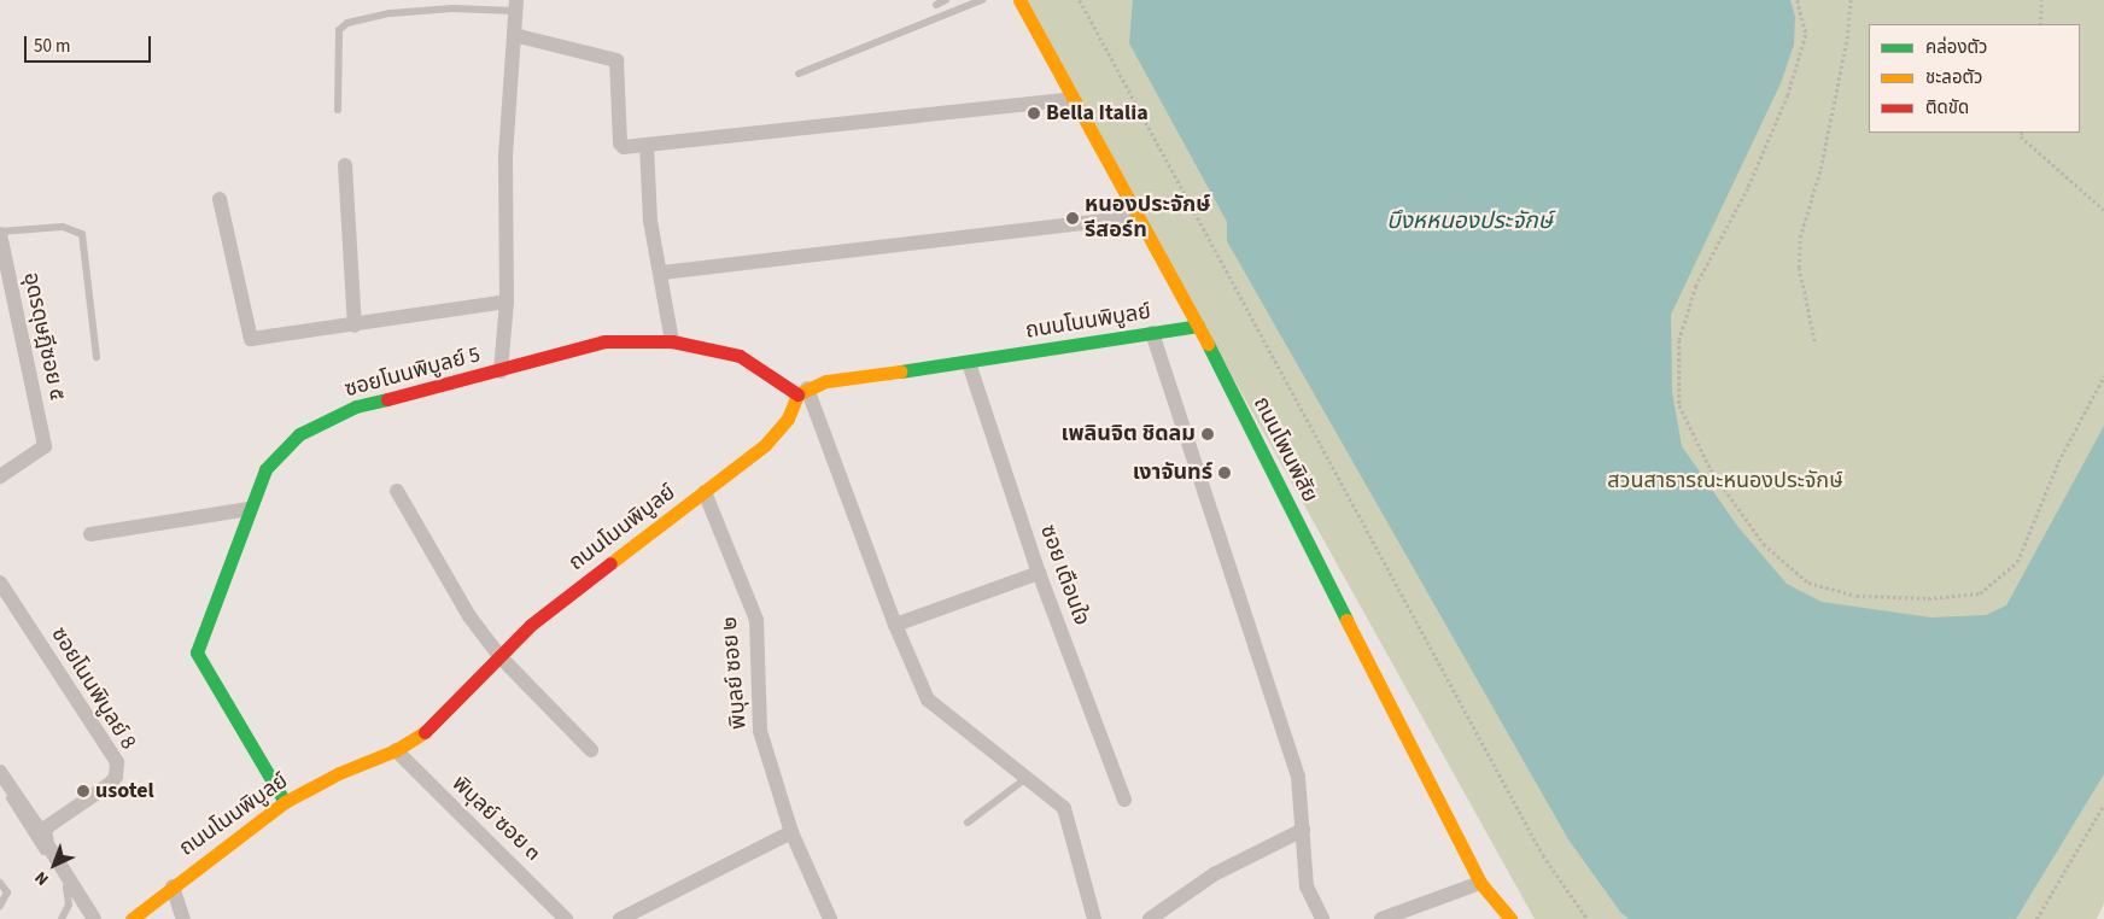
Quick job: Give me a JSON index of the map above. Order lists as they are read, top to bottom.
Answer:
{
  "streets": {
    "street": [
      "ถนนโนนพิบูลย์",
      "อุดรดุษฎีซอย ๕",
      "ซอยโนนพิบูลย์ 5",
      "ถนนโพนพิสัย",
      "ซอย เตือนใจ",
      "พิบุลย์ ซอย ๒",
      "ซอยโนนพิบูลย์ 8",
      "พิบุลย์ ซอย ๓"
    ]
  },
  "crossings": [
    ["ถนนโนนพิบูลย์", "ซอยโนนพิบูลย์ 5"],
    ["ถนนโนนพิบูลย์", "ถนนโพนพิสัย"],
    ["ถนนโนนพิบูลย์", "ซอย เตือนใจ"],
    ["ถนนโนนพิบูลย์", "พิบุลย์ ซอย ๒"],
    ["ถนนโนนพิบูลย์", "พิบุลย์ ซอย ๓"]
  ],
  "water": ["บึงหหนองประจักษ์"],
  "parks": ["สวนสาธารณะหนองประจักษ์"],
  "places": [
    "Bella Italia",
    "หนองประจักษ์ รีสอร์ท",
    "เพลินจิต ชิดลม",
    "เงาจันทร์",
    "usotel"
  ],
  "legend": ["คล่องตัว", "ชะลอตัว", "ติดขัด"],
  "scale_bar": "50 m",
  "north": "bottom left"
}
